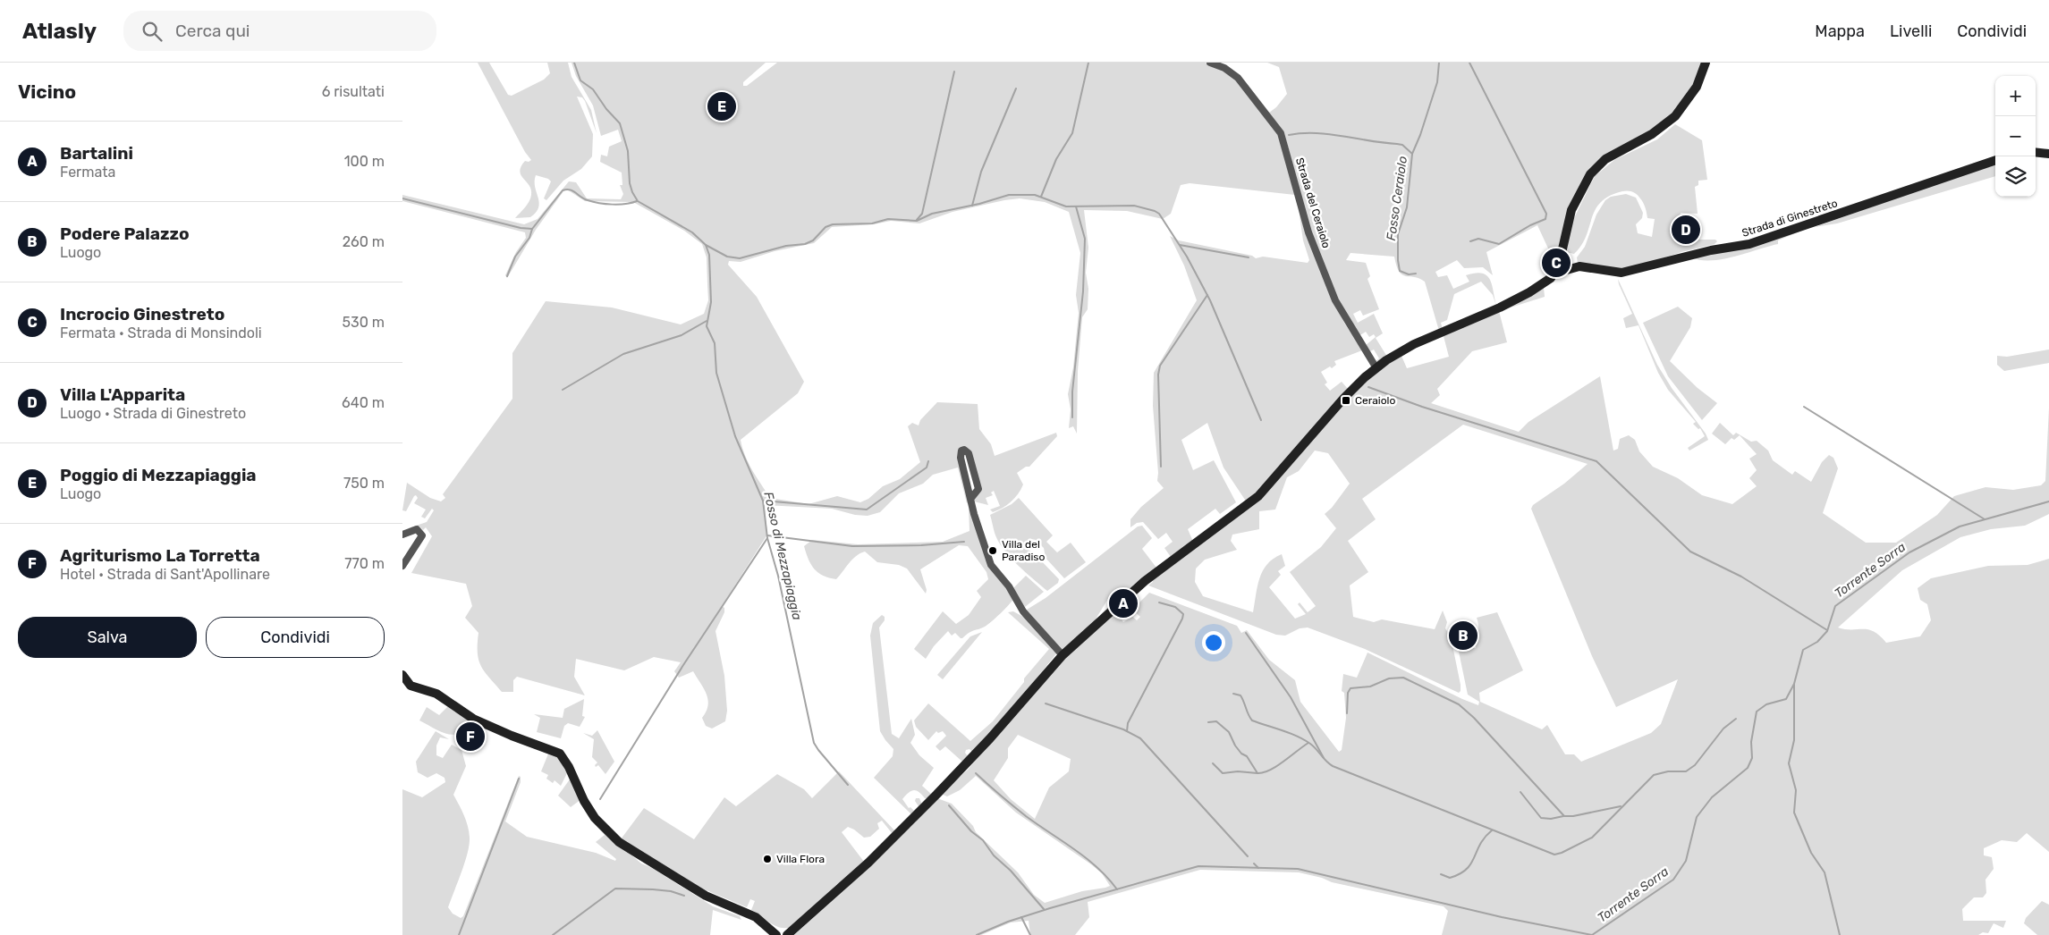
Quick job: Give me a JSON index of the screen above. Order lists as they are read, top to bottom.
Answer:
{
  "streets": {
    "main road": ["Strada di Ginestreto"],
    "street": ["Strada del Ceraiolo"]
  },
  "water": ["Fosso Ceraiolo", "Fosso di Mezzapiaggia", "Torrente Sorra"],
  "places": {
    "transit": ["Ceraiolo"],
    "other": ["Villa del Paradiso", "Villa Flora"]
  },
  "page": {
    "header": "Atlasly",
    "search": "Cerca qui",
    "nav": ["Mappa", "Livelli", "Condividi"],
    "heading": ["Vicino", "6 risultati"],
    "map_buttons": ["+", "−"],
    "pins": [
      "E",
      "D",
      "C",
      "A",
      "B",
      "F"
    ],
    "list": [
      {
        "mark": "A",
        "name": "Bartalini",
        "note": "Fermata",
        "value": "100 m"
      },
      {
        "mark": "B",
        "name": "Podere Palazzo",
        "note": "Luogo",
        "value": "260 m"
      },
      {
        "mark": "C",
        "name": "Incrocio Ginestreto",
        "note": "Fermata · Strada di Monsindoli",
        "value": "530 m"
      },
      {
        "mark": "D",
        "name": "Villa L'Apparita",
        "note": "Luogo · Strada di Ginestreto",
        "value": "640 m"
      },
      {
        "mark": "E",
        "name": "Poggio di Mezzapiaggia",
        "note": "Luogo",
        "value": "750 m"
      },
      {
        "mark": "F",
        "name": "Agriturismo La Torretta",
        "note": "Hotel · Strada di Sant'Apollinare",
        "value": "770 m"
      }
    ],
    "buttons": ["Salva", "Condividi"]
  }
}
